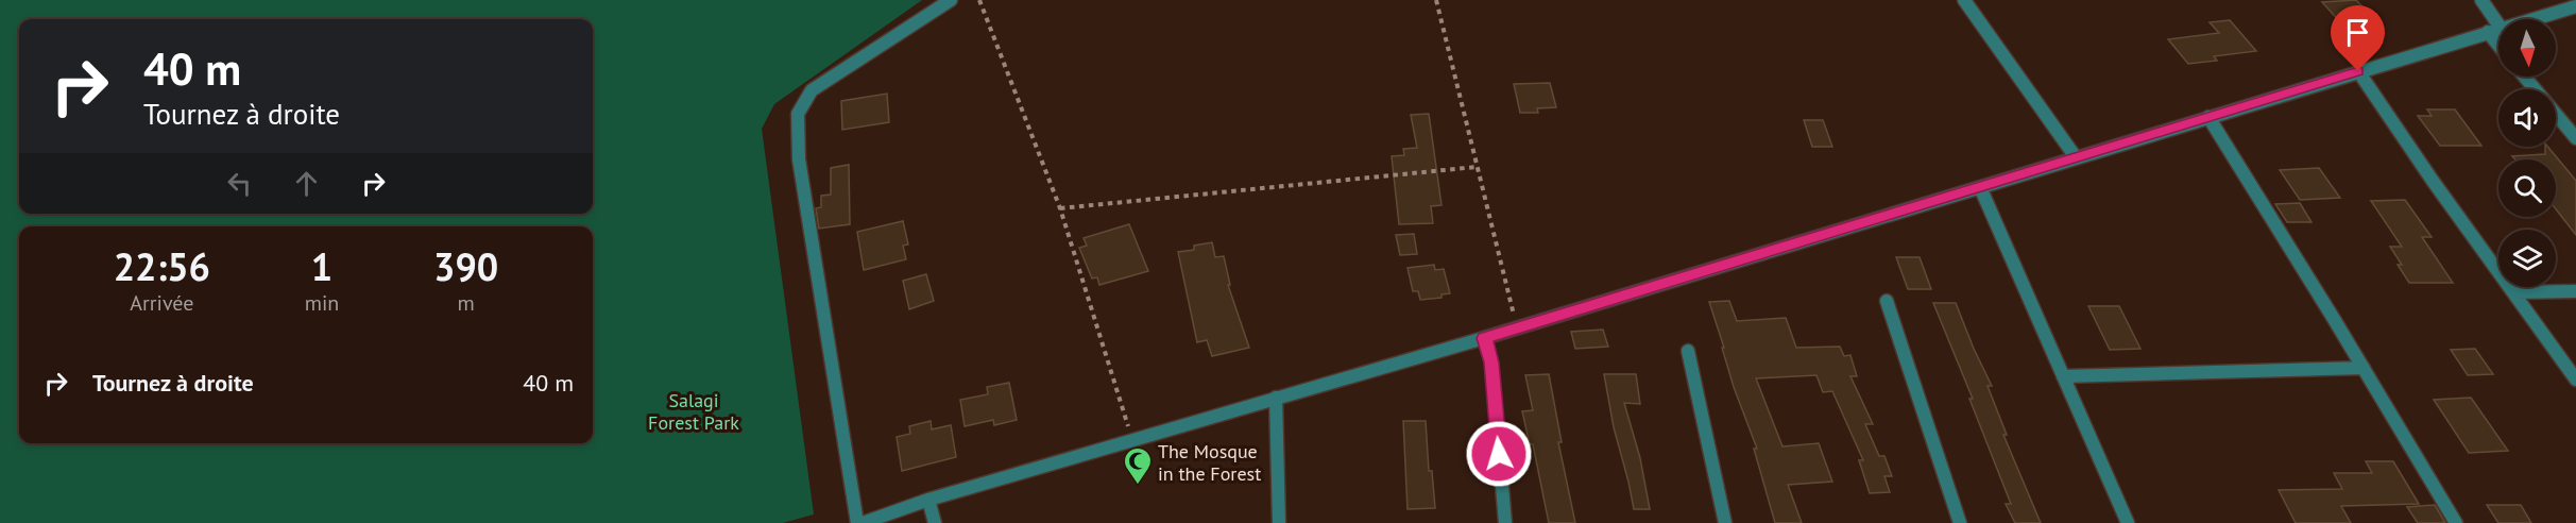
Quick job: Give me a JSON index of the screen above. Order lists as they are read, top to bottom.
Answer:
{
  "parks": ["Salagi Forest Park"],
  "places": {
    "mosque": ["The Mosque in the Forest"]
  },
  "north": "bottom",
  "page": {
    "turn": ["40 m", "Tournez à droite"],
    "eta": [
      "22:56",
      "Arrivée",
      "1",
      "min",
      "390",
      "m"
    ],
    "list": [
      {
        "name": "Tournez à droite",
        "value": "40 m"
      }
    ]
  }
}
